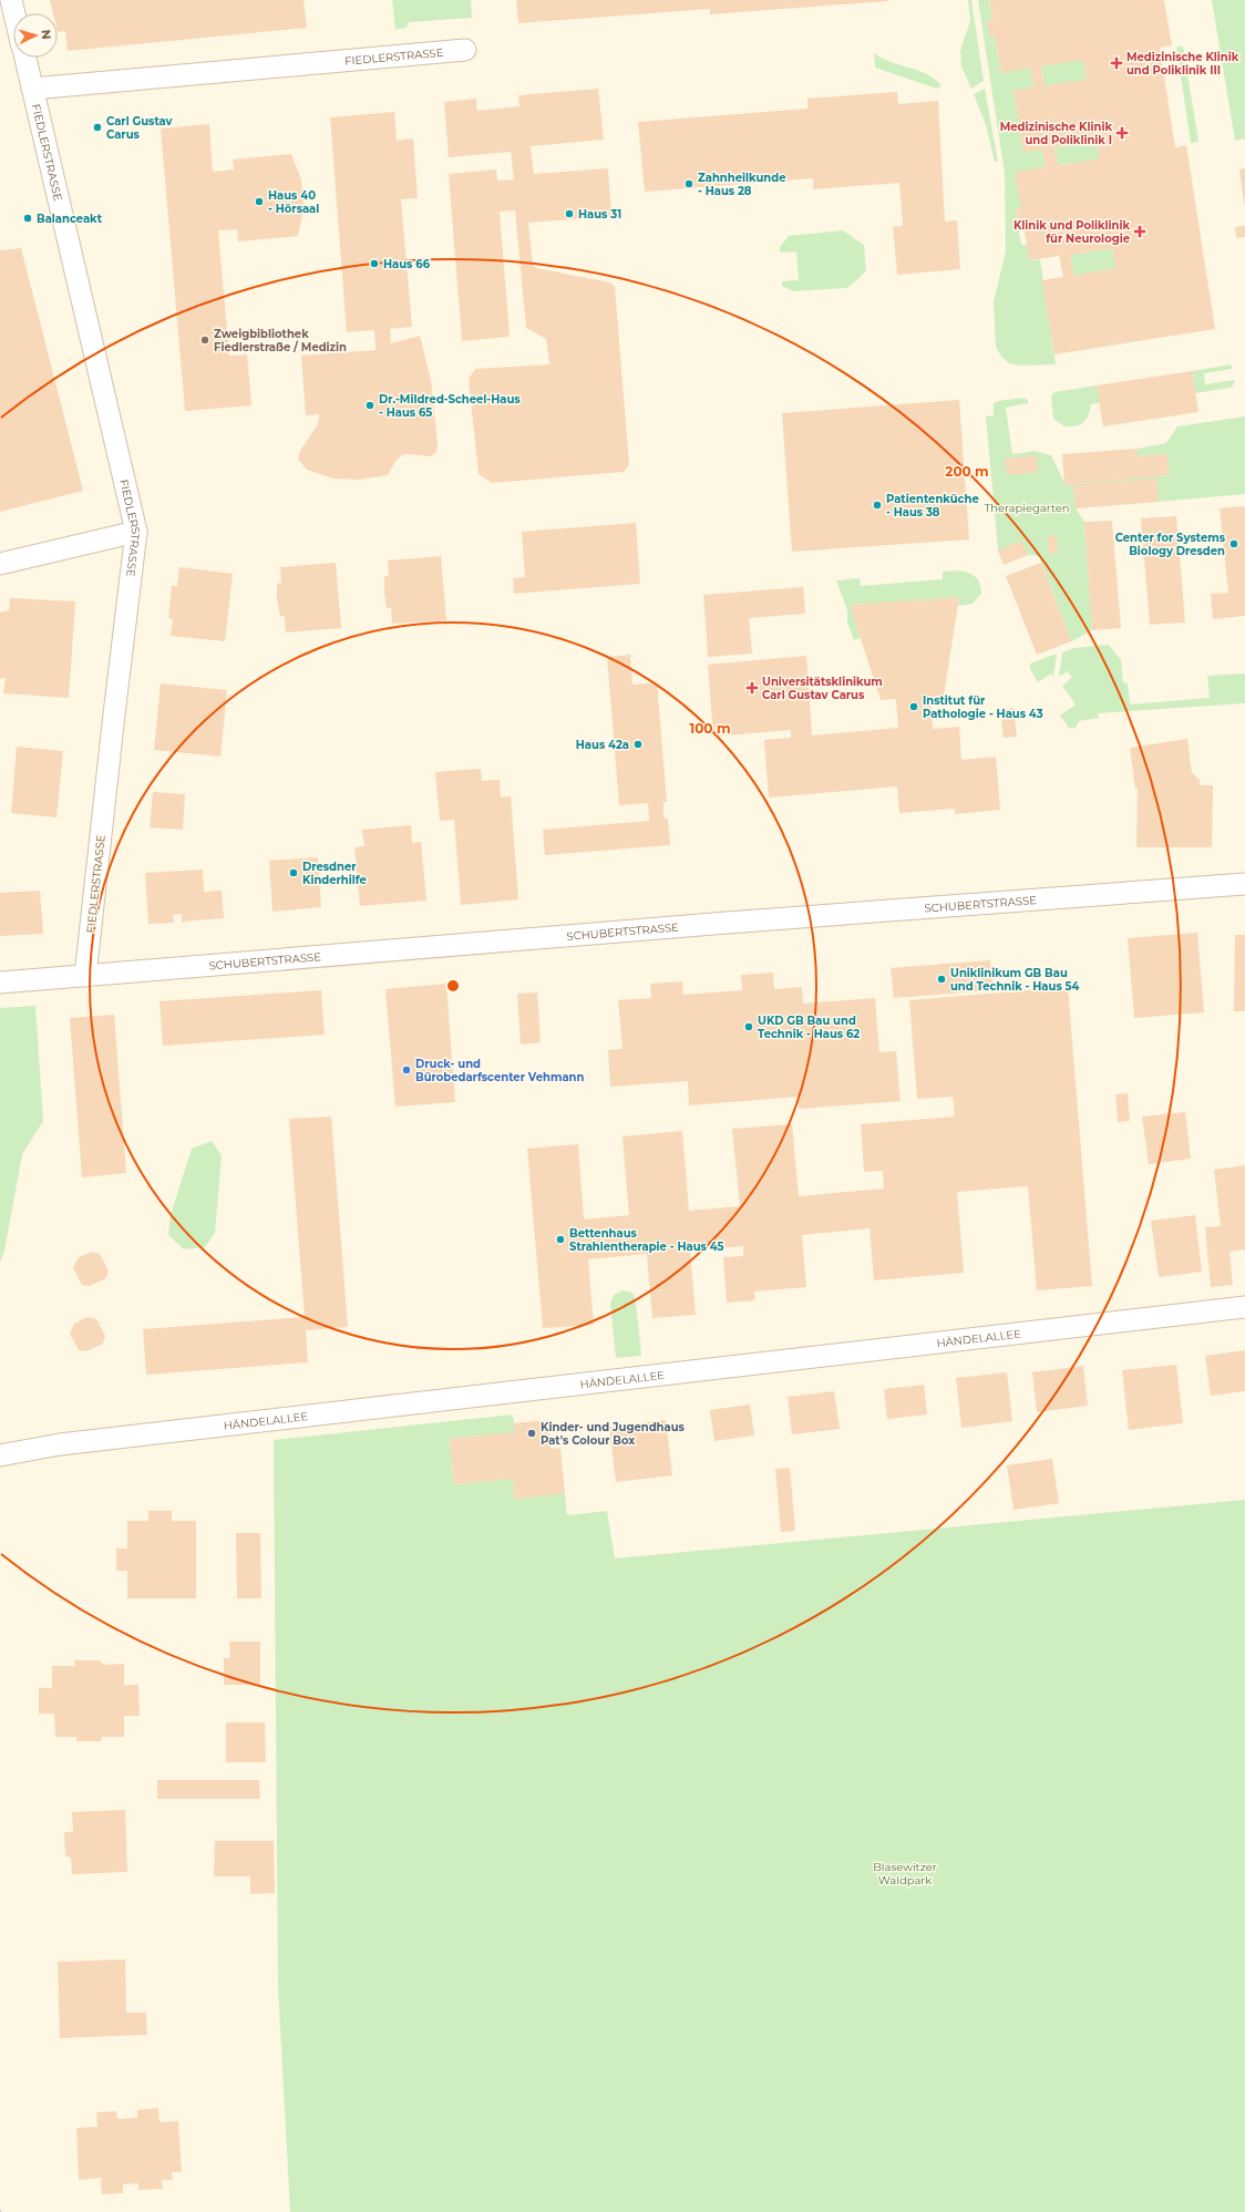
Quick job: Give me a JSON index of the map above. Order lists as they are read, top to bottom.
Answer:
{
  "streets": {
    "street": ["FIEDLERSTRASSE", "SCHUBERTSTRASSE", "HÄNDELALLEE"]
  },
  "crossings": [
    ["FIEDLERSTRASSE", "SCHUBERTSTRASSE"]
  ],
  "parks": ["Therapiegarten", "Blasewitzer Waldpark"],
  "places": {
    "health": [
      "Medizinische Klinik und Poliklinik III",
      "Medizinische Klinik und Poliklinik I",
      "Klinik und Poliklinik für Neurologie",
      "Universitätsklinikum Carl Gustav Carus"
    ],
    "other": [
      "Carl Gustav Carus",
      "Zahnheilkunde - Haus 28",
      "Haus 40 - Hörsaal",
      "Haus 31",
      "Balanceakt",
      "Haus 66",
      "Zweigbibliothek Fiedlerstraße / Medizin",
      "Dr.-Mildred-Scheel-Haus - Haus 65",
      "Patientenküche - Haus 38",
      "Center for Systems Biology Dresden",
      "Institut für Pathologie - Haus 43",
      "Haus 42a",
      "Dresdner Kinderhilfe",
      "Uniklinikum GB Bau und Technik - Haus 54",
      "UKD GB Bau und Technik - Haus 62",
      "Druck- und Bürobedarfscenter Vehmann",
      "Bettenhaus Strahlentherapie - Haus 45",
      "Kinder- und Jugendhaus Pat's Colour Box"
    ]
  },
  "north": "right",
  "rings": ["200 m", "100 m"]
}
